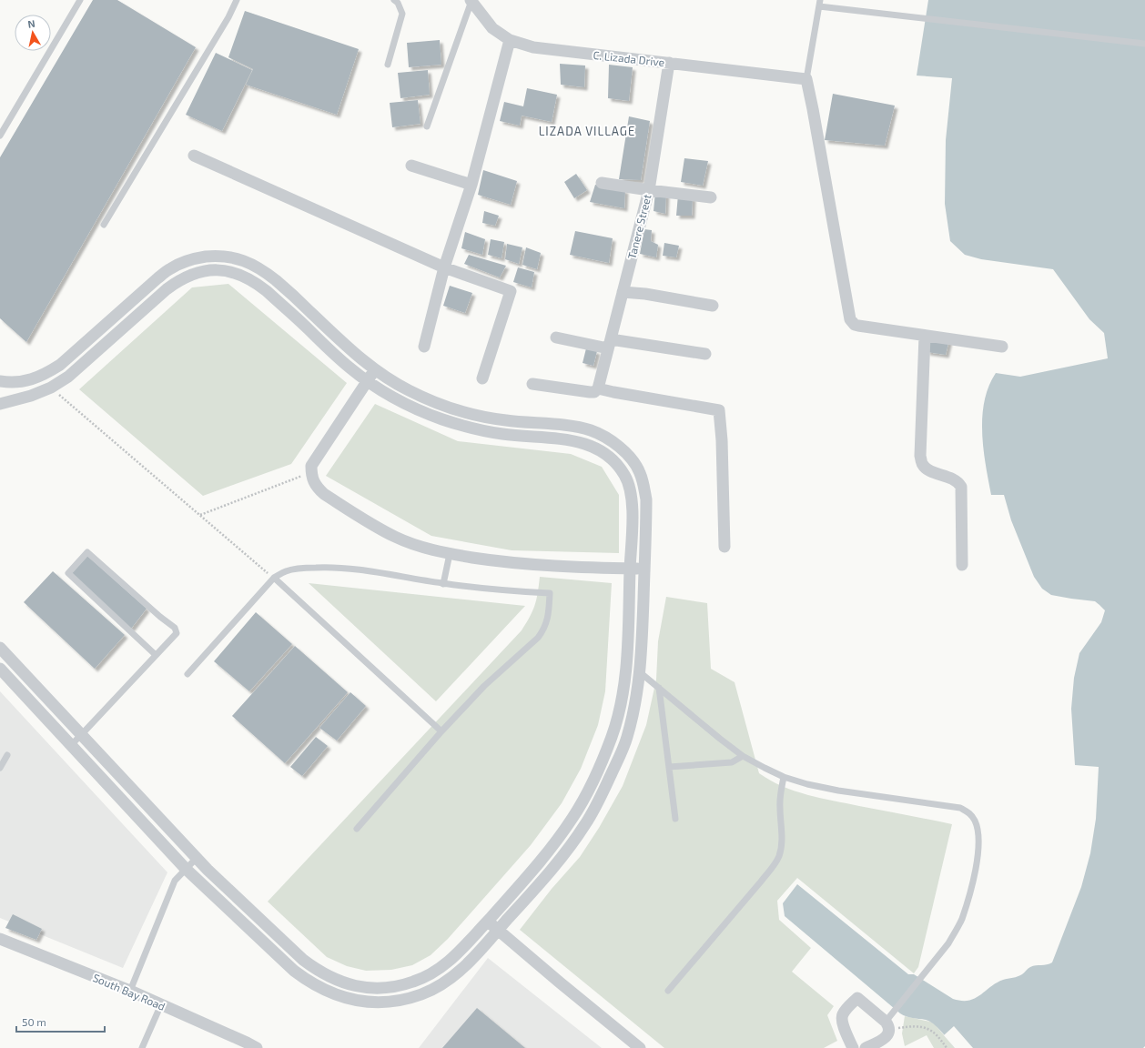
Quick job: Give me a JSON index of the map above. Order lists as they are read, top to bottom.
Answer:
{
  "streets": {
    "street": ["C. Lizada Drive", "Tanere Street", "South Bay Road"]
  },
  "crossings": [
    ["C. Lizada Drive", "Tanere Street"]
  ],
  "districts": ["LIZADA VILLAGE"],
  "scale_bar": "50 m",
  "north": "top"
}
